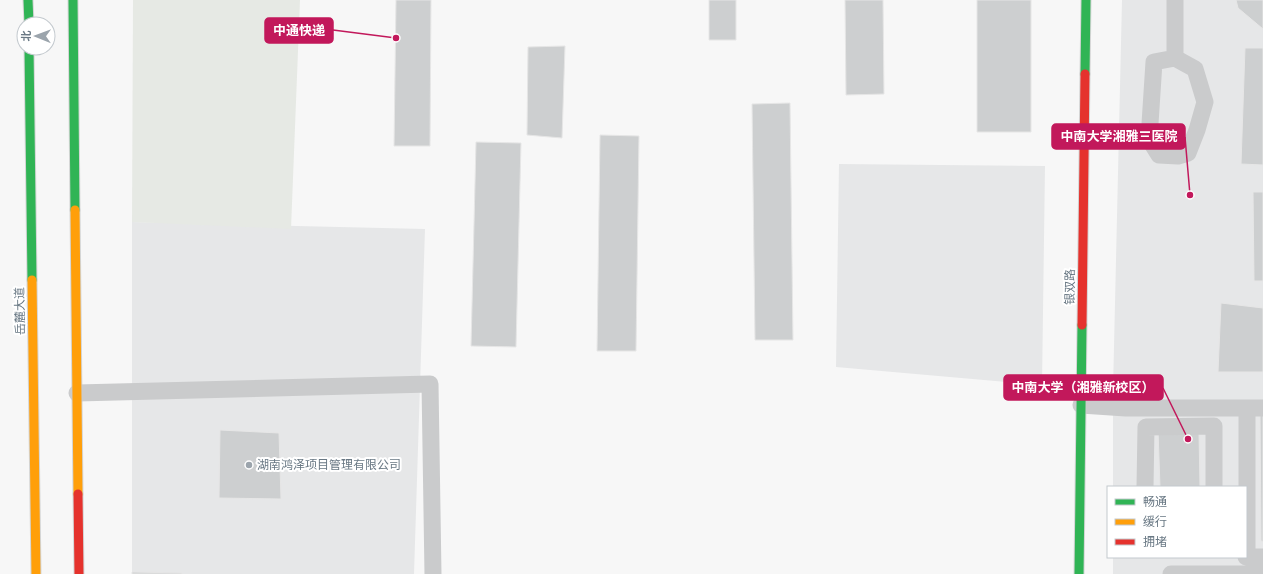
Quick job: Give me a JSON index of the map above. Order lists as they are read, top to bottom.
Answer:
{
  "streets": {
    "main road": ["银双路", "岳麓大道"]
  },
  "places": [
    "中通快递",
    "中南大学湘雅三医院",
    "中南大学（湘雅新校区）",
    "湖南鸿泽项目管理有限公司"
  ],
  "legend": ["畅通", "缓行", "拥堵"],
  "north": "left"
}
